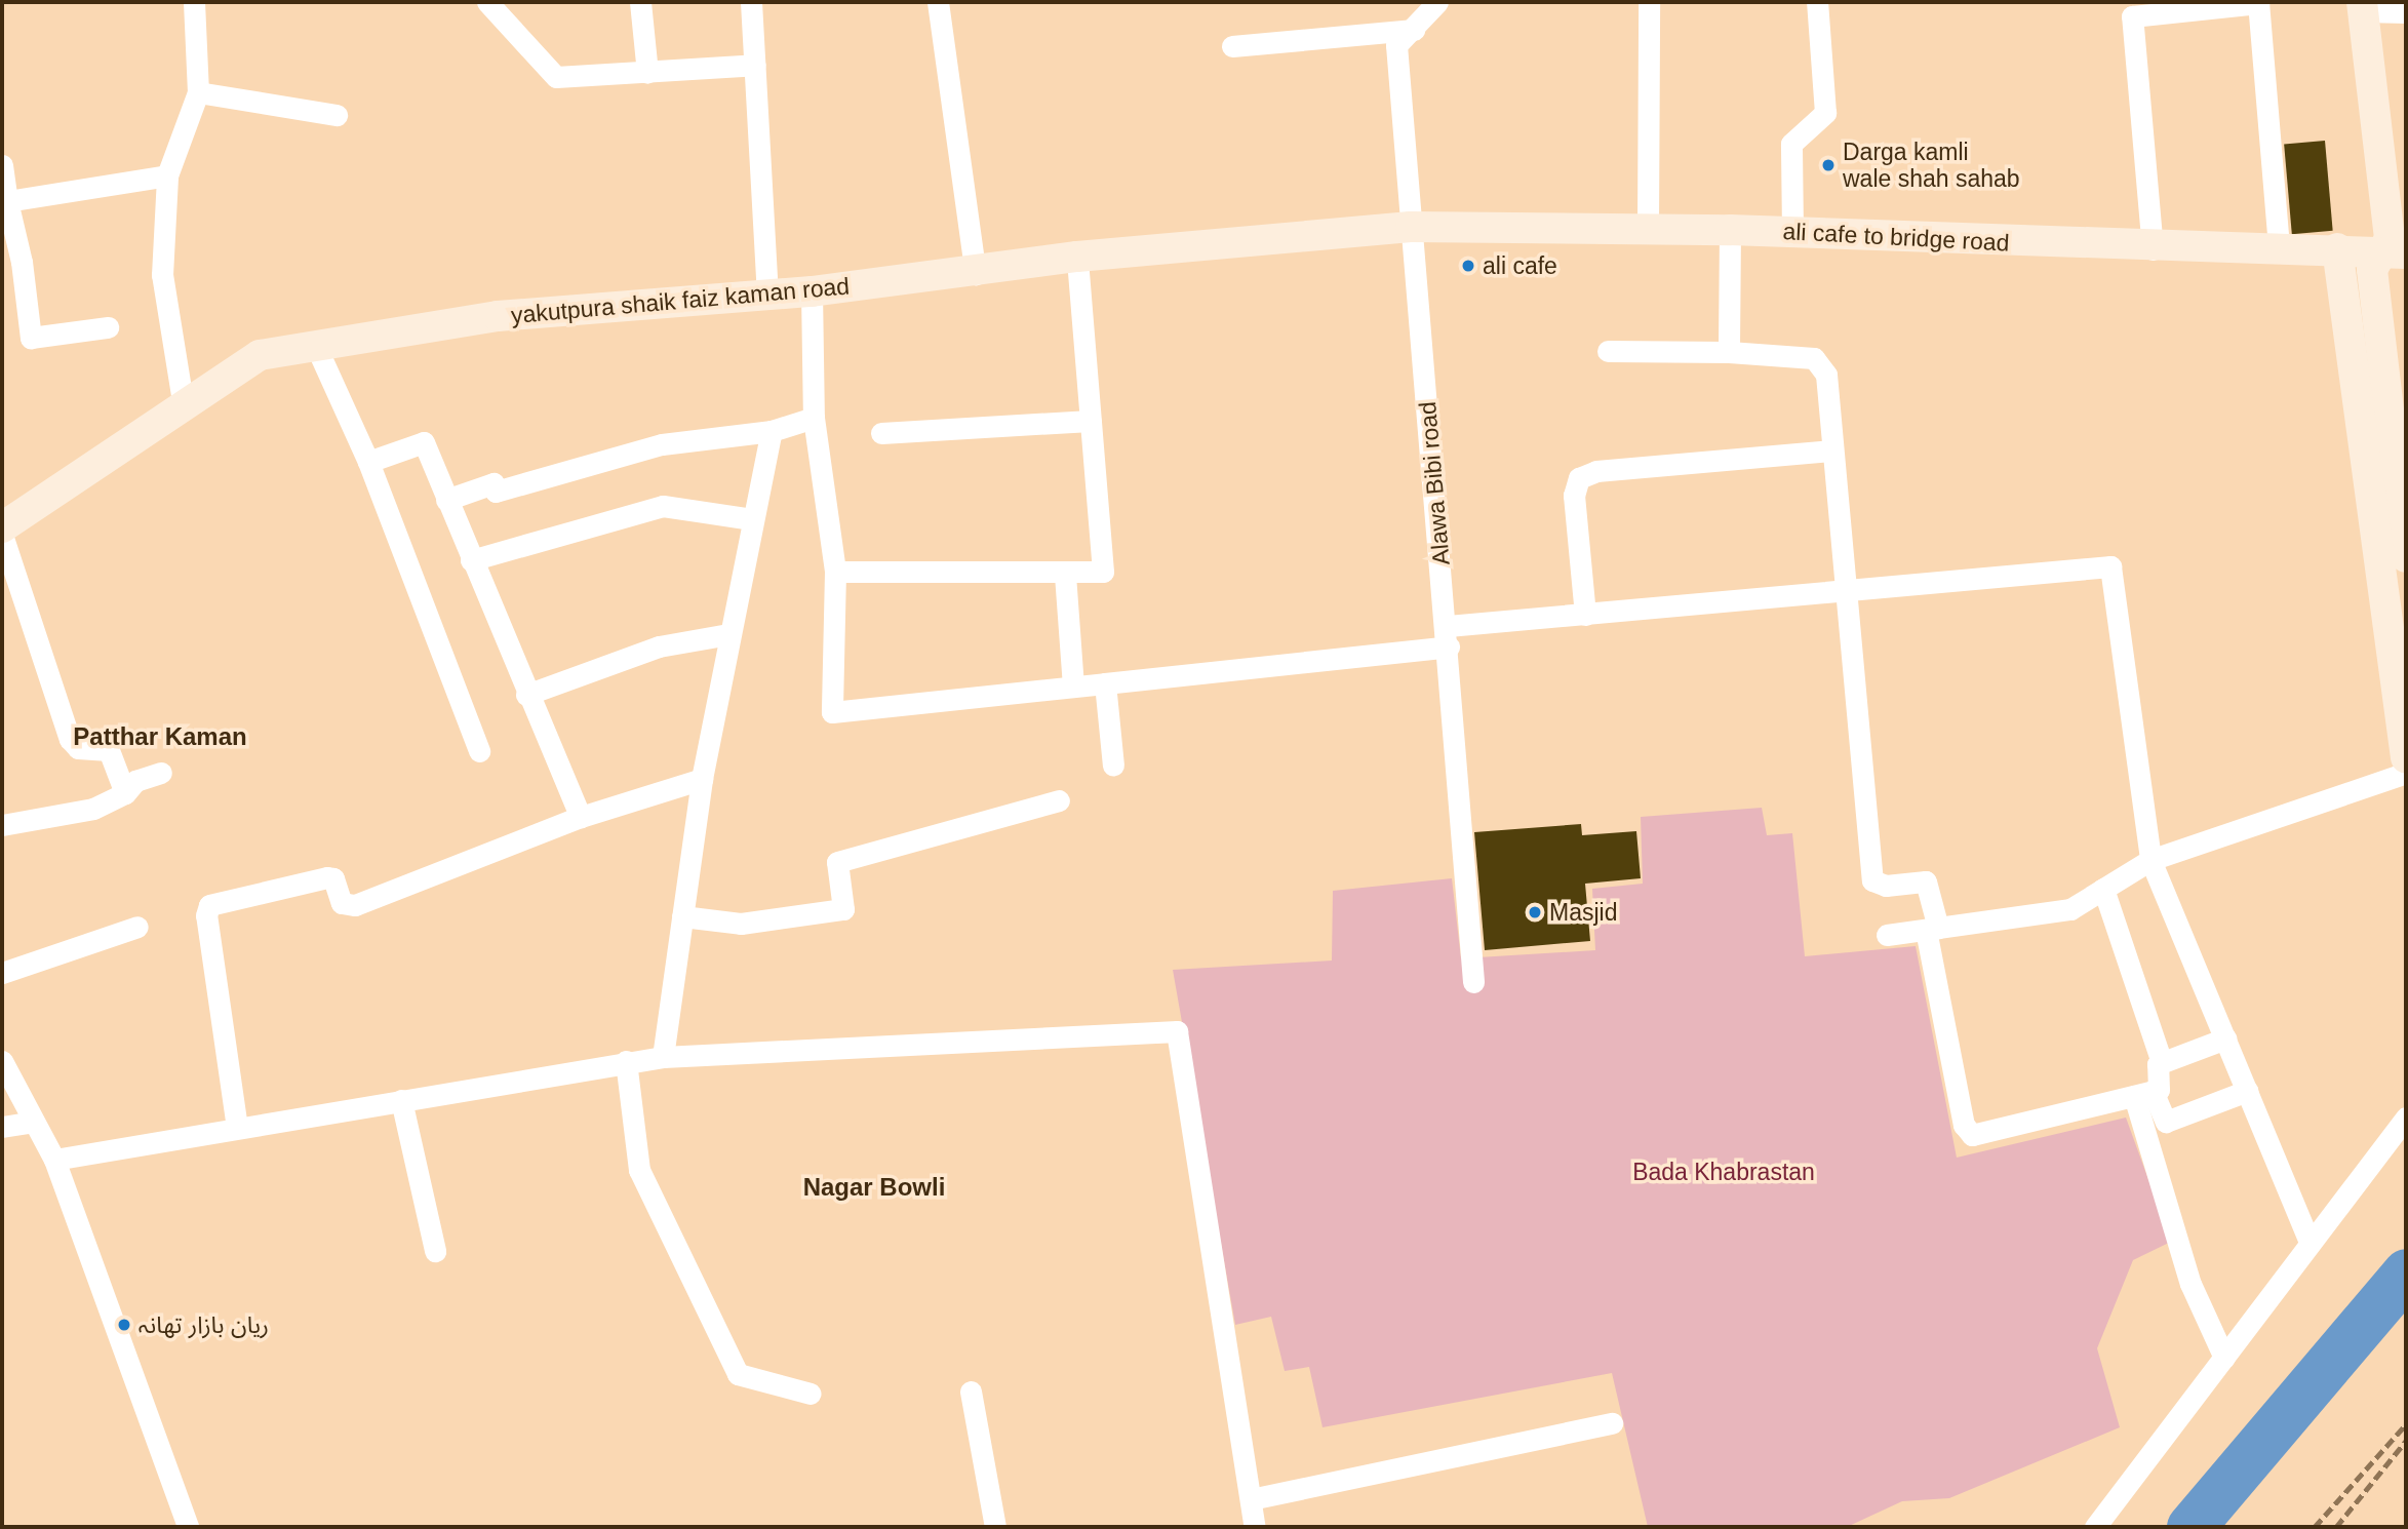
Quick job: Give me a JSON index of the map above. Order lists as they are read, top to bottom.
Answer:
{
  "streets": {
    "street": ["ali cafe to bridge road", "yakutpura shaik faiz kaman road", "Alawa Bibi road"]
  },
  "crossings": [
    ["ali cafe to bridge road", "yakutpura shaik faiz kaman road"],
    ["ali cafe to bridge road", "Alawa Bibi road"],
    ["yakutpura shaik faiz kaman road", "Alawa Bibi road"]
  ],
  "districts": ["Patthar Kaman", "Nagar Bowli"],
  "parks": ["Bada Khabrastan"],
  "places": [
    "Darga kamli wale shah sahab",
    "ali cafe",
    "Masjid",
    "ریان بازار تھانہ"
  ]
}
